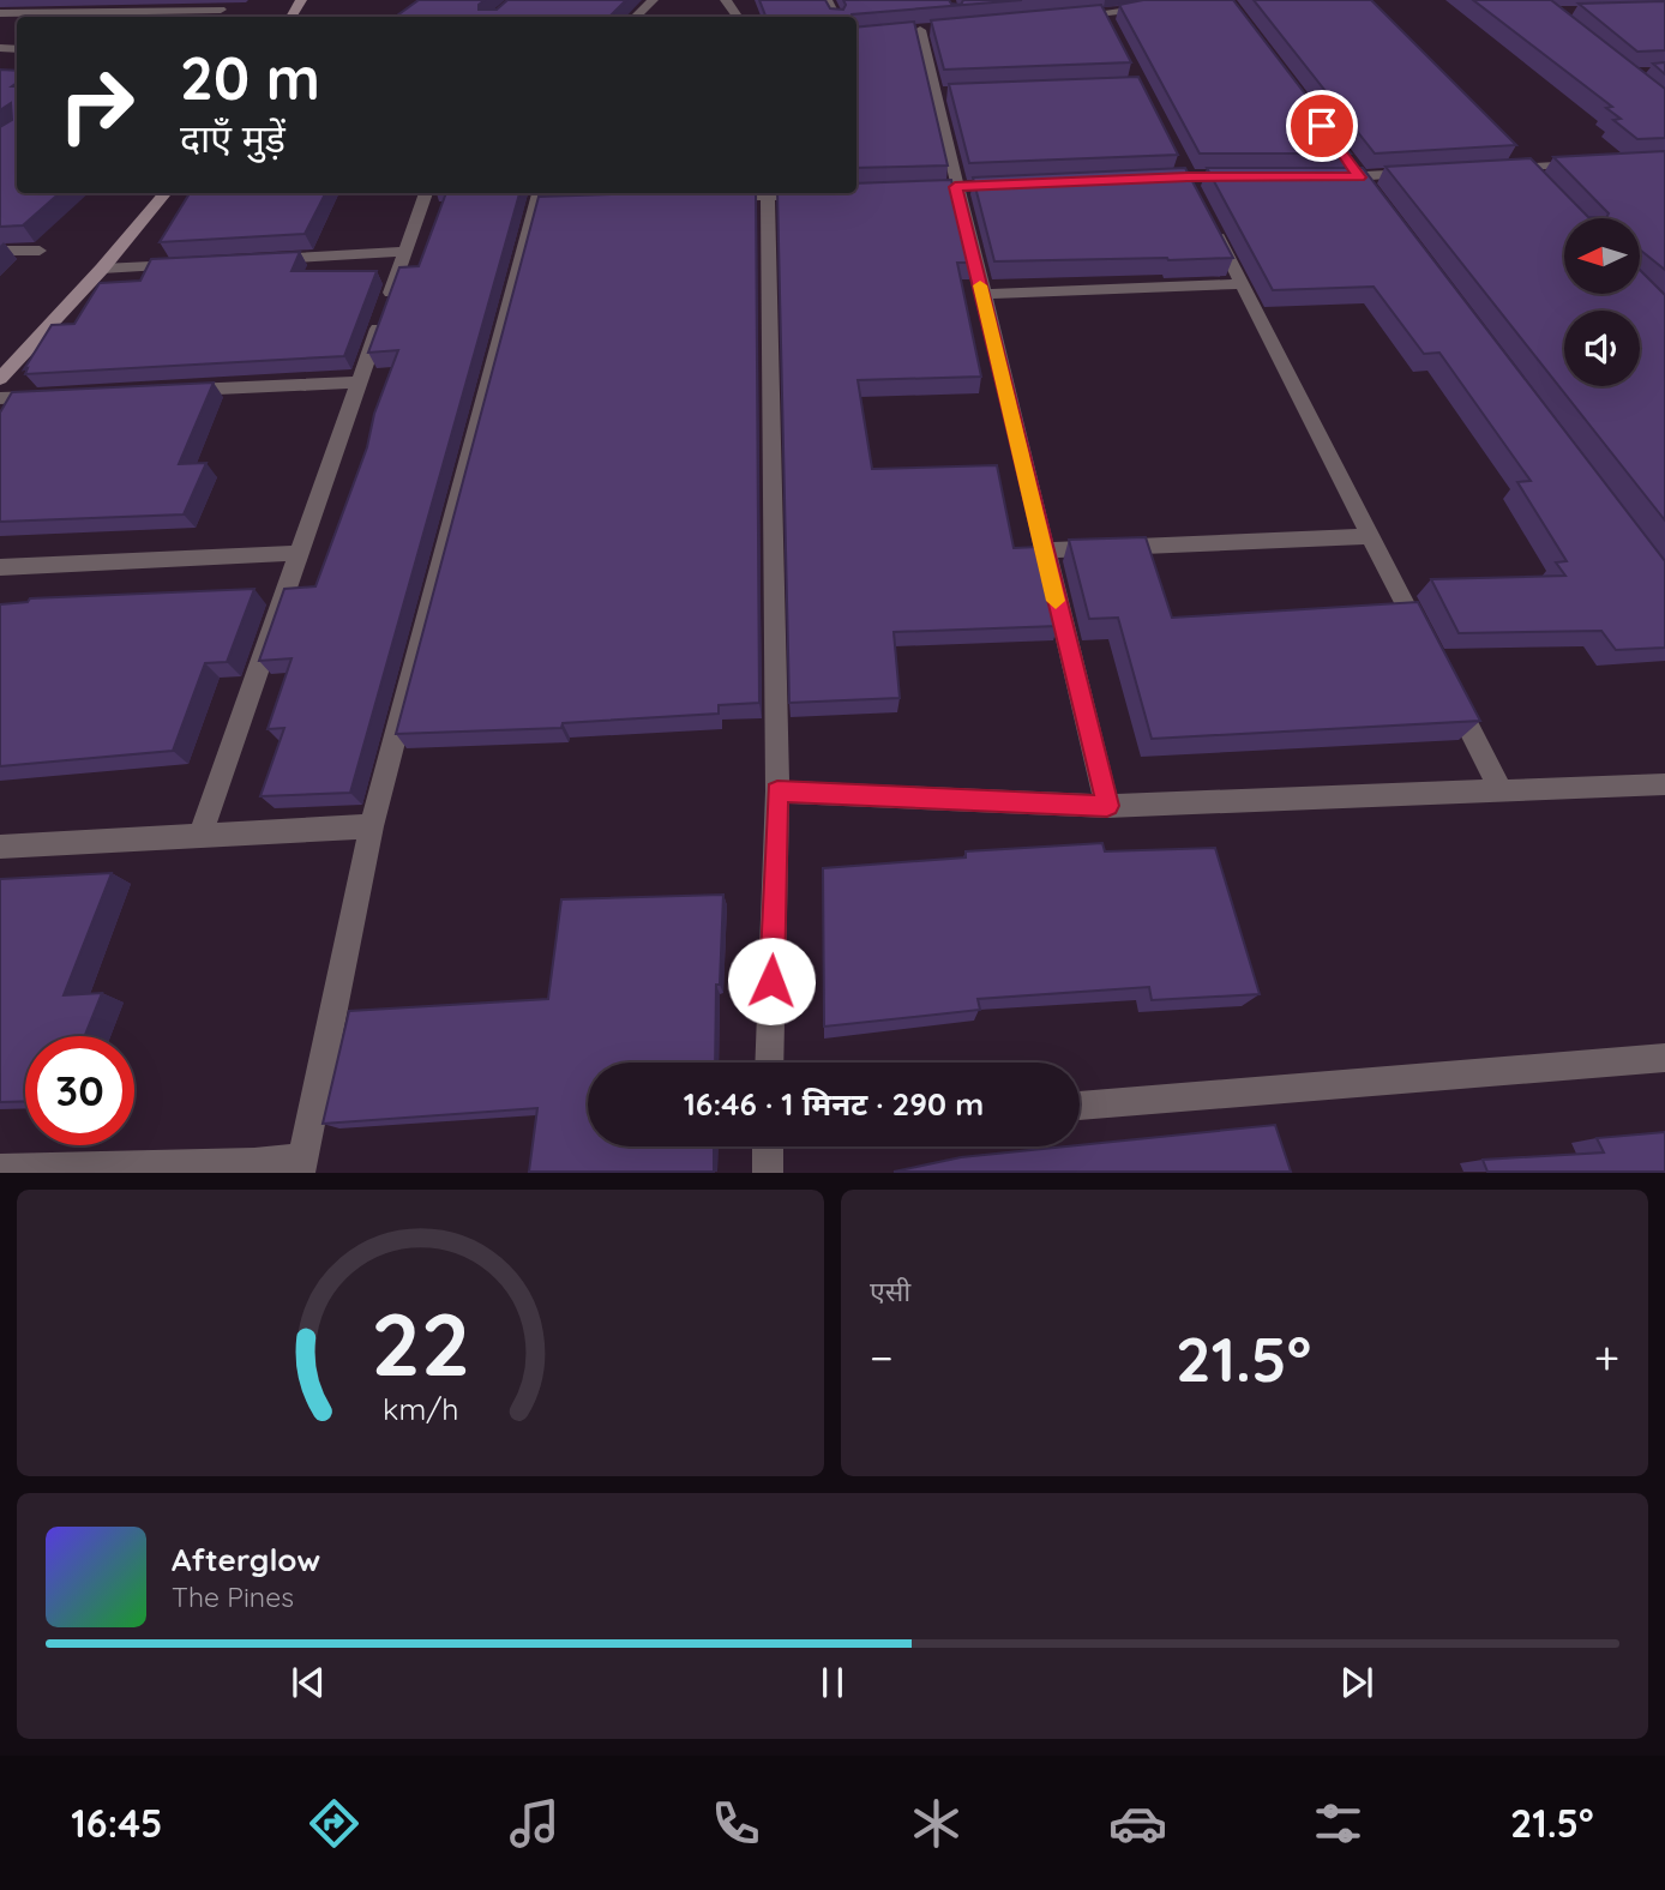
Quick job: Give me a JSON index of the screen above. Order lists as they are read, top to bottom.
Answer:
{
  "north": "left",
  "page": {
    "turn": ["20 m", "दाएँ मुड़ें"],
    "limit": "30",
    "trip": "16:46 · 1 मिनट · 290 m",
    "tile": "एसी",
    "heat": ["−", "21.5°", "+"],
    "song": ["Afterglow", "The Pines"],
    "tabs": ["16:45", "21.5°"],
    "gauge": ["22", "km/h"]
  }
}
